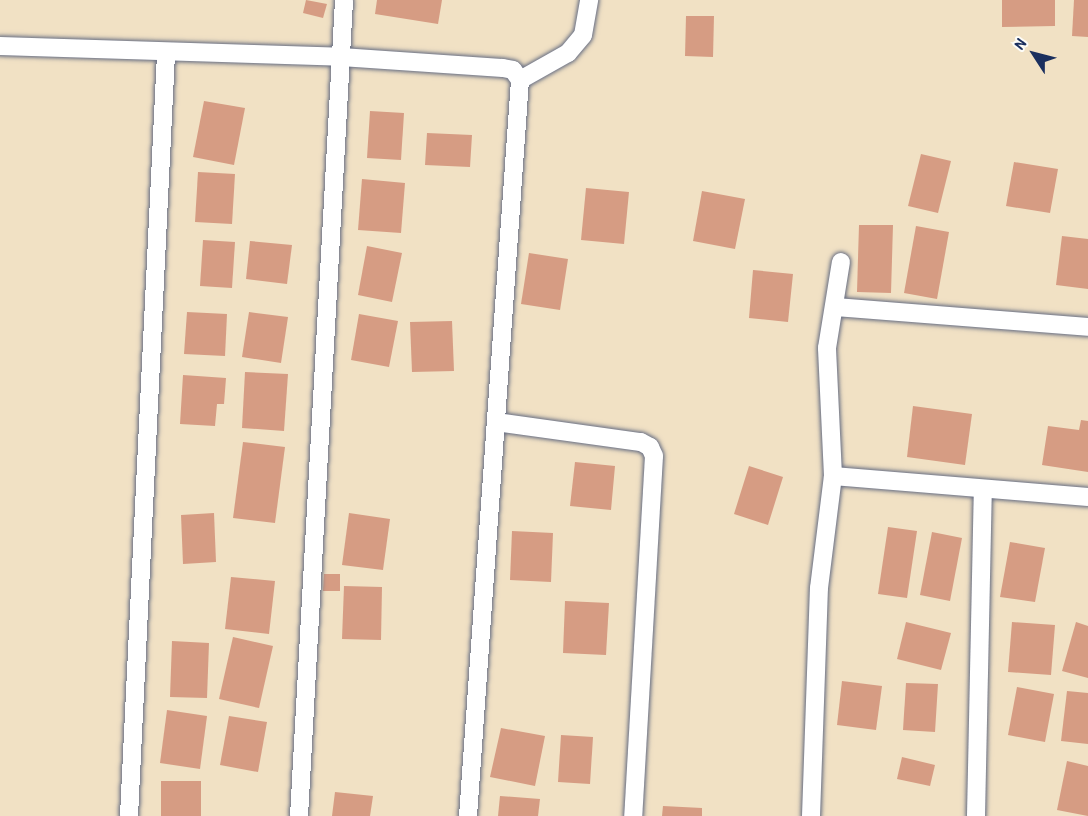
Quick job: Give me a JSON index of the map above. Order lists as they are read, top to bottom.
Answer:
{
  "north": "top left"
}
